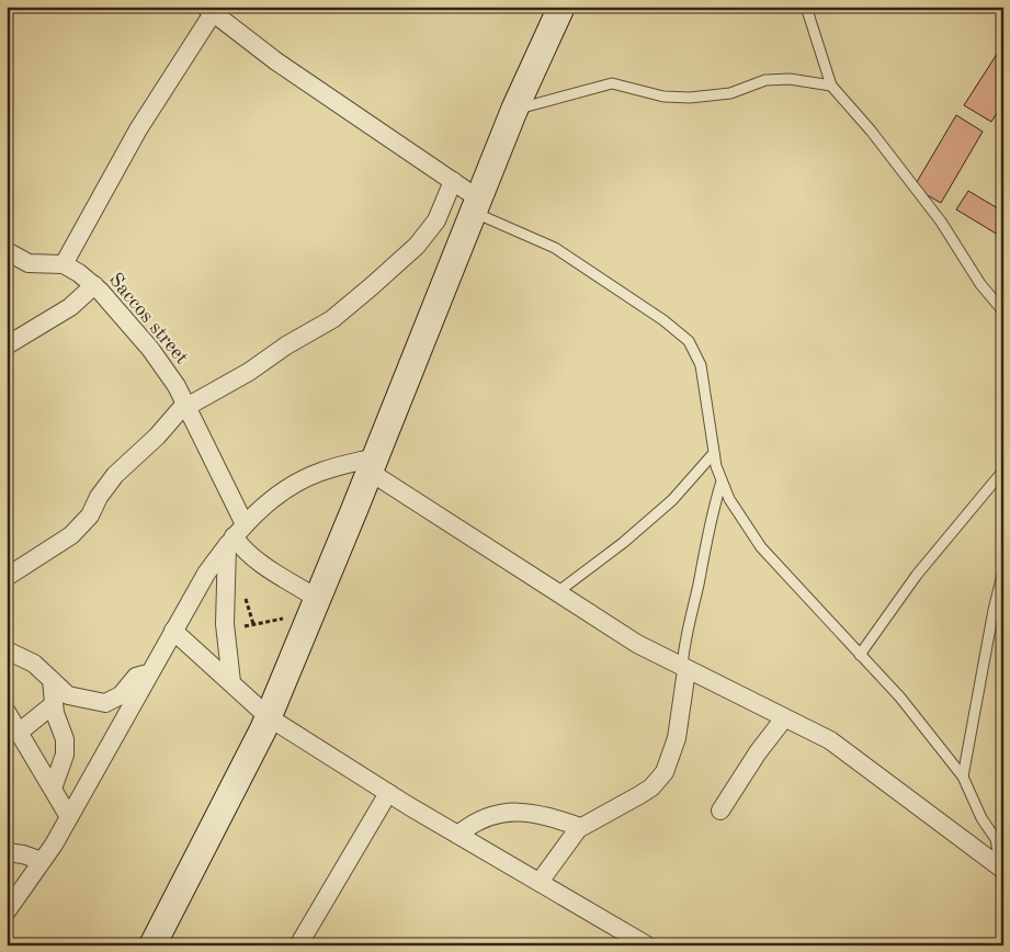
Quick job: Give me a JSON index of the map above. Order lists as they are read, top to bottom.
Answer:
{
  "streets": {
    "street": ["Saccos street"]
  }
}
